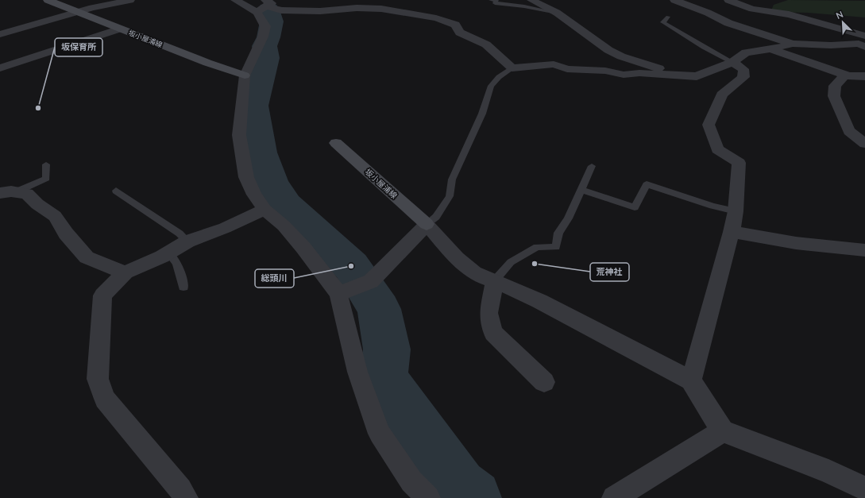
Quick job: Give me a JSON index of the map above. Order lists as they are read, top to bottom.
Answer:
{
  "streets": {
    "main road": ["坂小屋浦線"]
  },
  "places": ["坂保育所", "荒神社", "総頭川"],
  "north": "top left"
}
